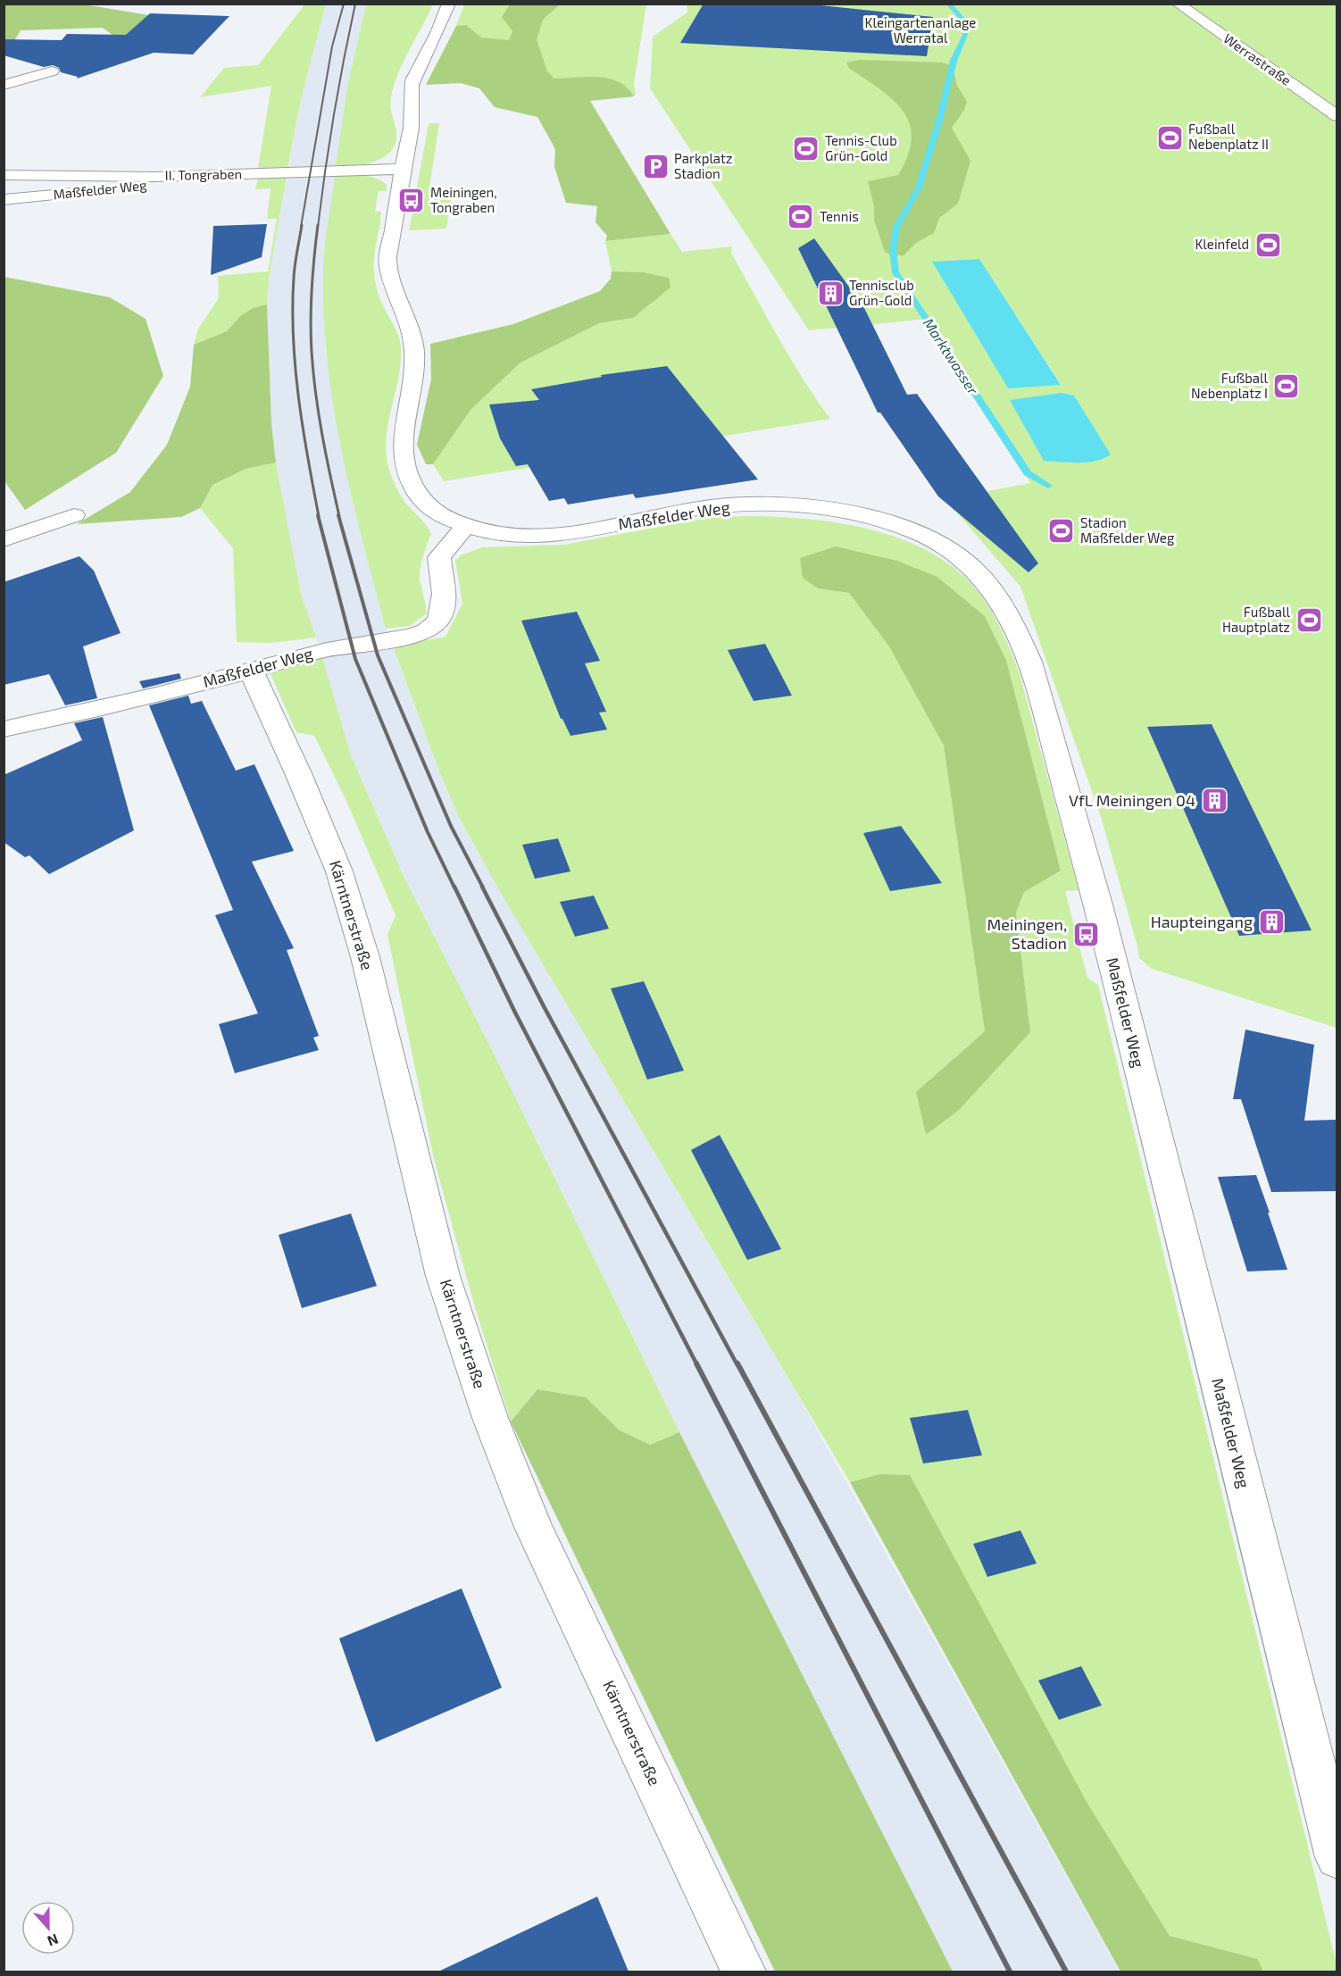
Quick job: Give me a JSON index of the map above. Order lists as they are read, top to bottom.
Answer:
{
  "streets": {
    "street": [
      "Werrastraße",
      "II. Tongraben",
      "Maßfelder Weg",
      "Kärntnerstraße"
    ]
  },
  "crossings": [
    ["II. Tongraben", "Maßfelder Weg"],
    ["Maßfelder Weg", "Kärntnerstraße"]
  ],
  "water": ["Marktwasser"],
  "parks": ["Kleingartenanlage Werratal"],
  "places": {
    "sports": [
      "Fußball Nebenplatz II",
      "Tennis-Club Grün-Gold",
      "Tennis",
      "Kleinfeld",
      "Fußball Nebenplatz I",
      "Stadion Maßfelder Weg",
      "Fußball Hauptplatz"
    ],
    "parking": ["Parkplatz Stadion"],
    "bus stop": ["Meiningen, Tongraben", "Meiningen, Stadion"],
    "building": ["Tennisclub Grün-Gold", "VfL Meiningen 04", "Haupteingang"]
  },
  "north": "bottom"
}
